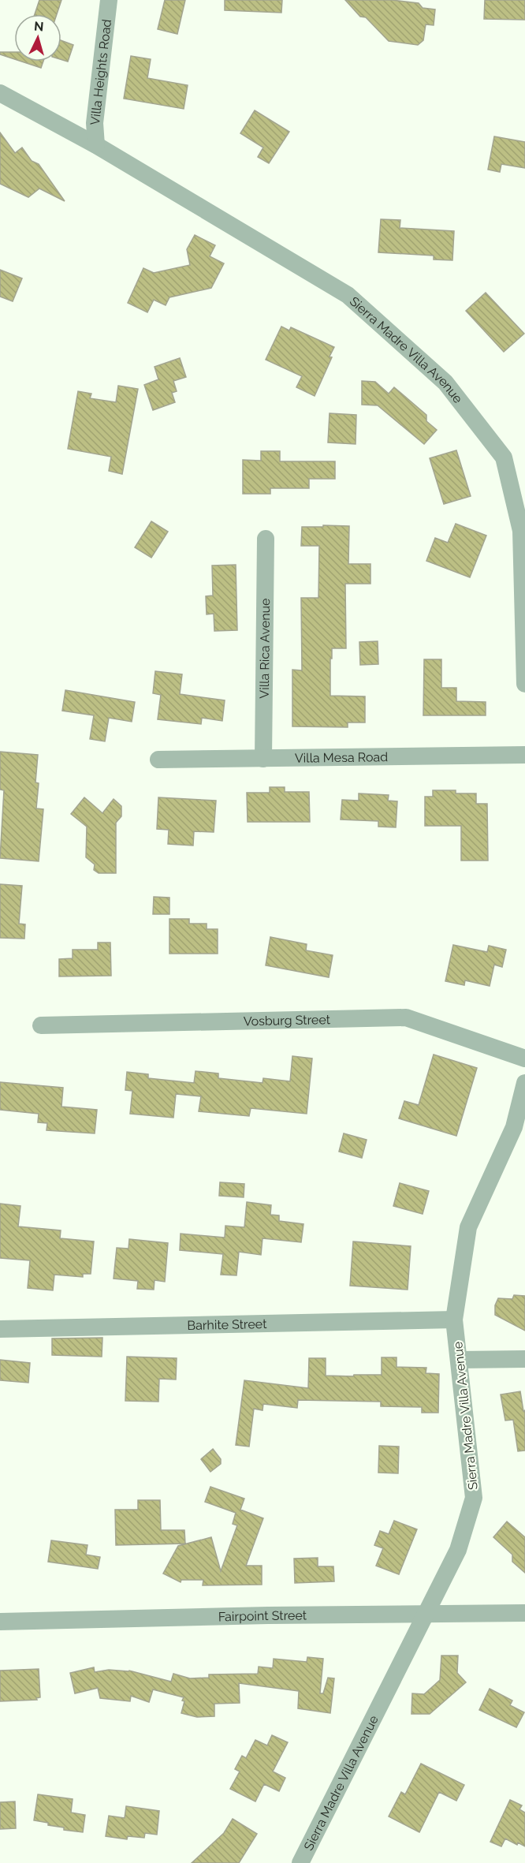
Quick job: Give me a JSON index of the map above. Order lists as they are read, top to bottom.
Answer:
{
  "streets": {
    "street": [
      "Villa Heights Road",
      "Sierra Madre Villa Avenue",
      "Villa Rica Avenue",
      "Villa Mesa Road",
      "Vosburg Street",
      "Barhite Street",
      "Fairpoint Street"
    ]
  },
  "crossings": [
    ["Villa Heights Road", "Sierra Madre Villa Avenue"],
    ["Sierra Madre Villa Avenue", "Barhite Street"],
    ["Sierra Madre Villa Avenue", "Fairpoint Street"],
    ["Villa Rica Avenue", "Villa Mesa Road"]
  ],
  "north": "top"
}
